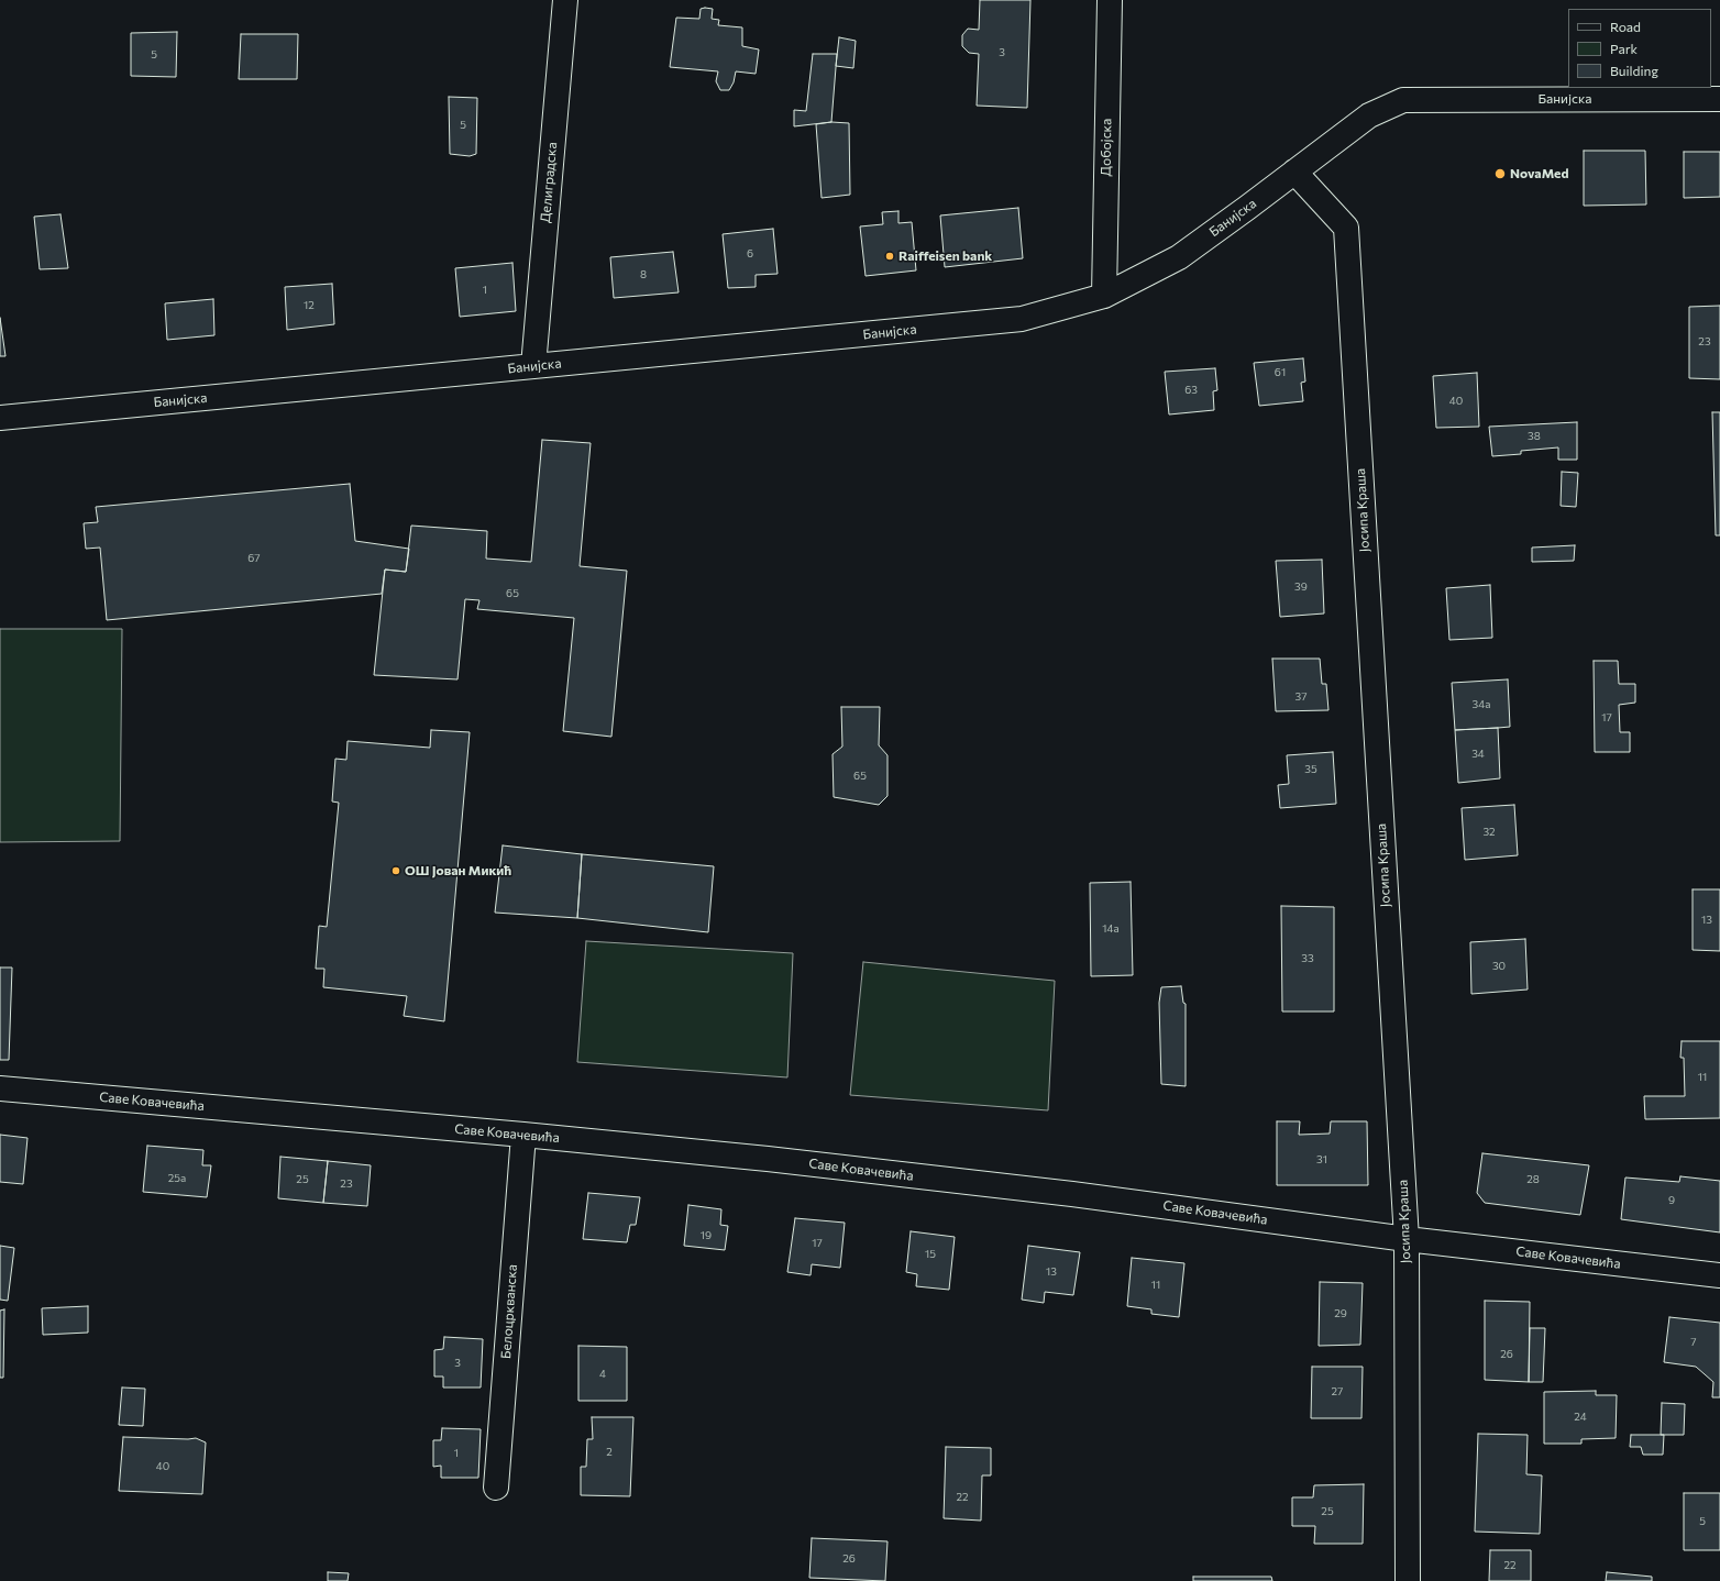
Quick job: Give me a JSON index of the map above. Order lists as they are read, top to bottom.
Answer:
{
  "streets": {
    "street": [
      "Банијска",
      "Добојска",
      "Делиградска",
      "Јосипа Краша",
      "Саве Ковачевића",
      "Белоцркванска"
    ]
  },
  "crossings": [
    ["Банијска", "Добојска"],
    ["Банијска", "Делиградска"],
    ["Банијска", "Јосипа Краша"],
    ["Јосипа Краша", "Саве Ковачевића"],
    ["Саве Ковачевића", "Белоцркванска"]
  ],
  "places": ["NovaMed", "Raiffeisen bank", "ОШ Јован Микић"],
  "house_numbers": [
    "3",
    "5",
    "5",
    "6",
    "8",
    "1",
    "12",
    "23",
    "61",
    "63",
    "40",
    "38",
    "67",
    "39",
    "65",
    "37",
    "34a",
    "17",
    "34",
    "35",
    "65",
    "32",
    "13",
    "14a",
    "33",
    "30",
    "11",
    "31",
    "25a",
    "25",
    "28",
    "23",
    "9",
    "19",
    "17",
    "15",
    "13",
    "11",
    "29",
    "7",
    "26",
    "3",
    "4",
    "27",
    "24",
    "2",
    "1",
    "40",
    "22",
    "25",
    "5",
    "26",
    "22"
  ],
  "legend": ["Road", "Park", "Building"]
}
